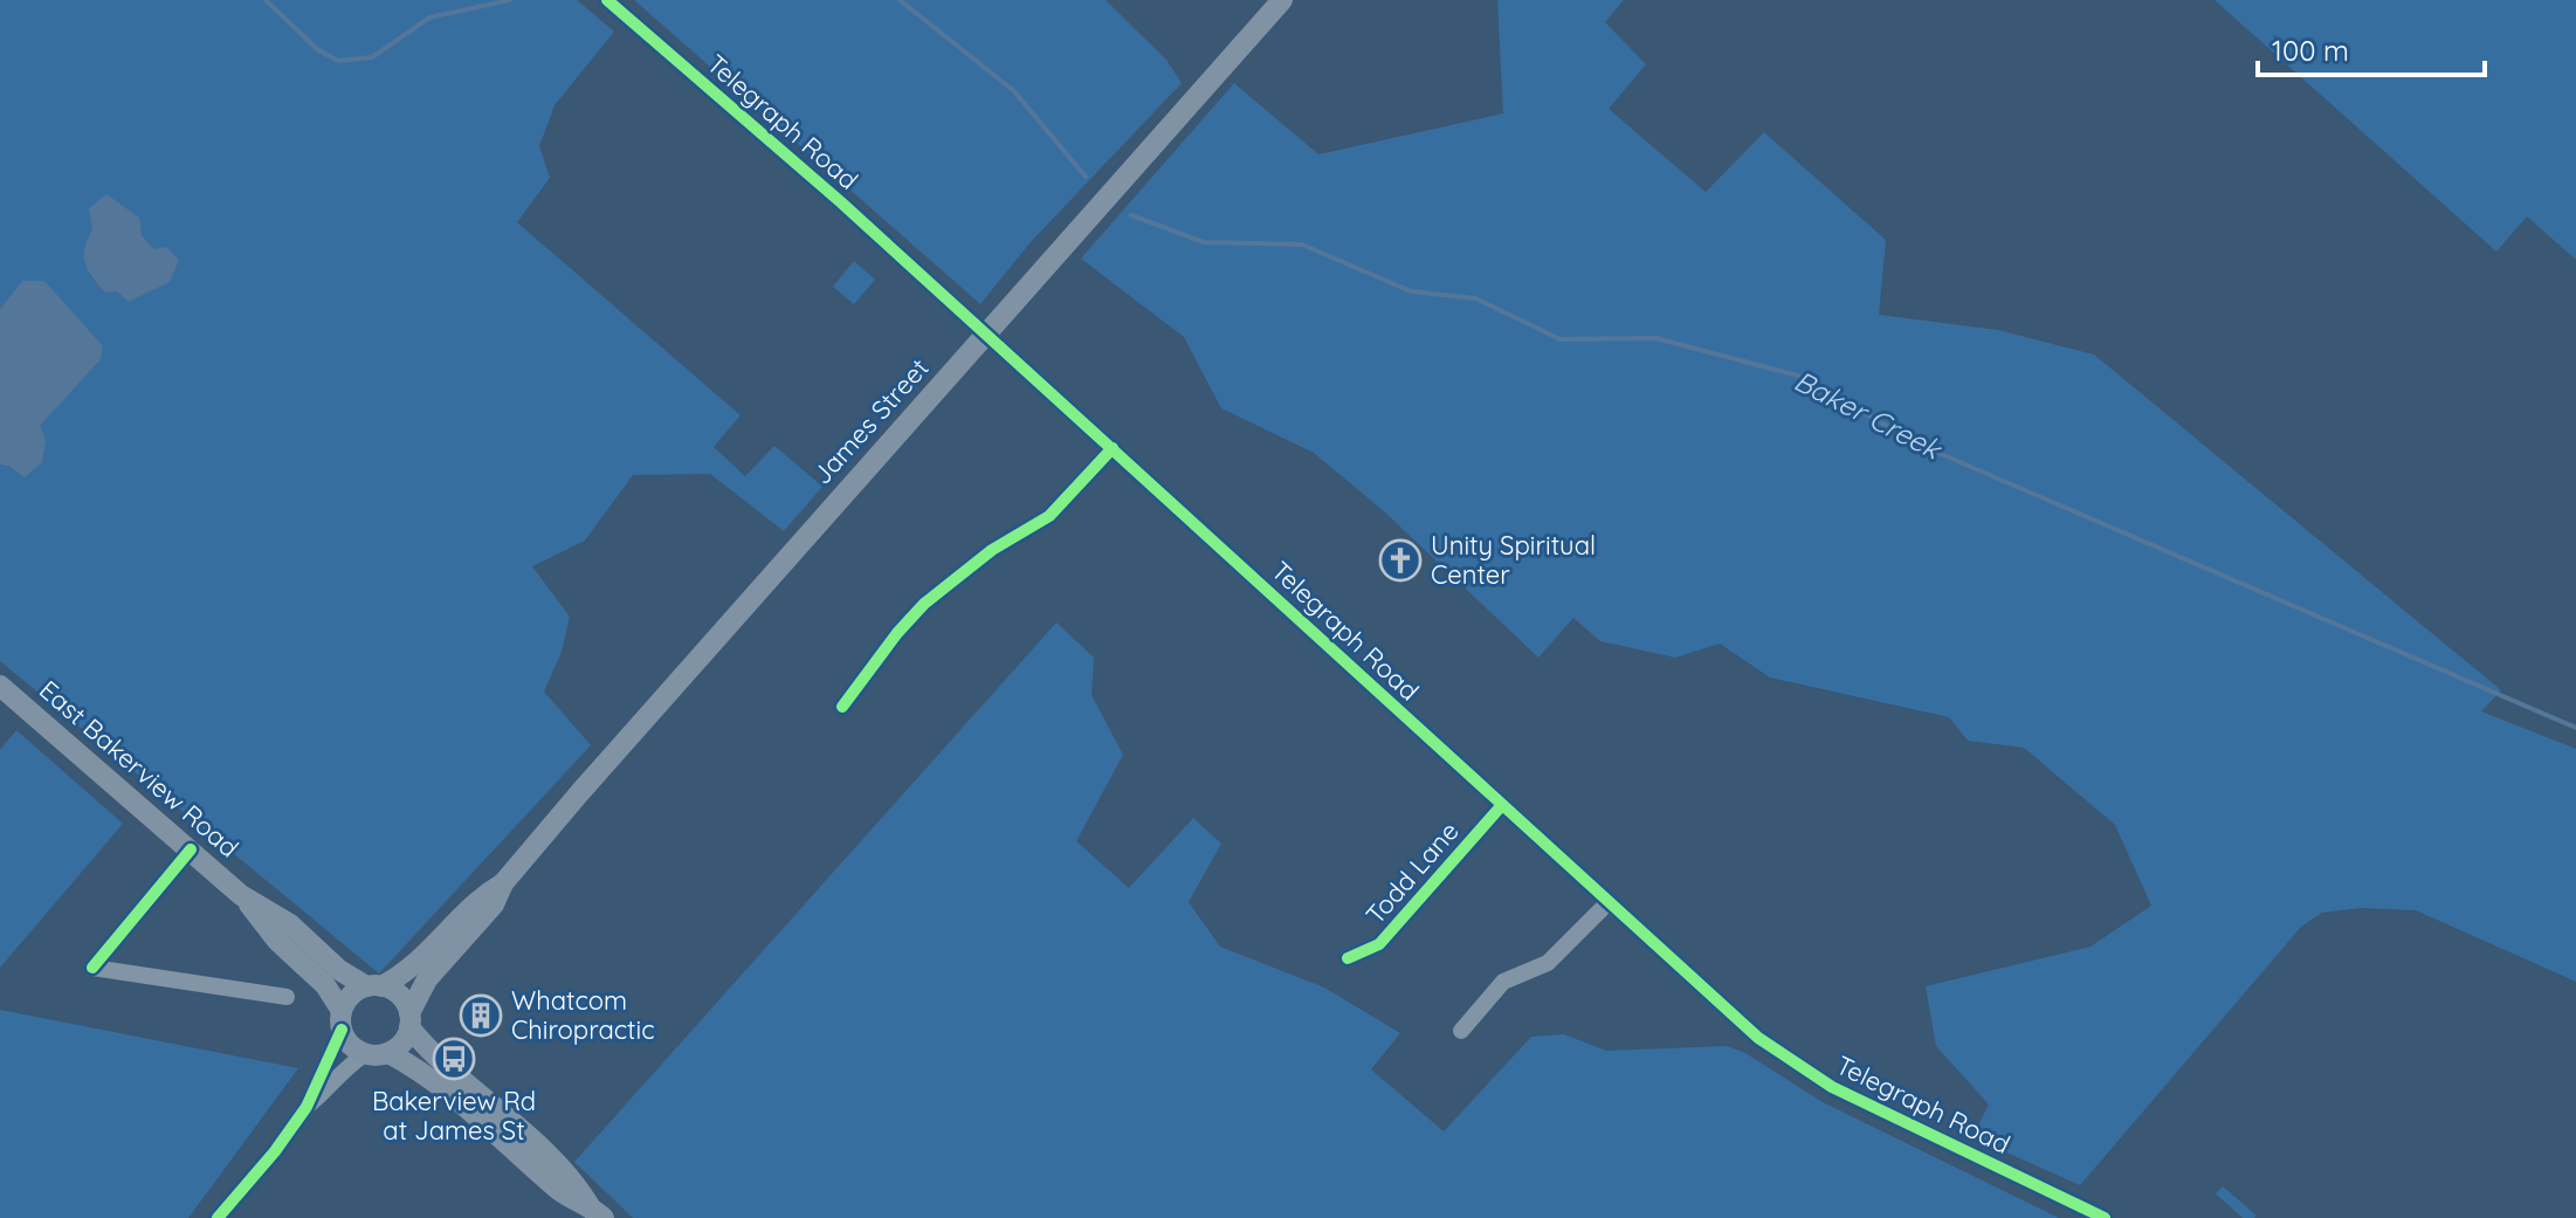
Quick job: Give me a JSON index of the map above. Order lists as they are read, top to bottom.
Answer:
{
  "streets": {
    "main road": ["James Street", "East Bakerview Road"],
    "street": ["Telegraph Road", "Todd Lane"]
  },
  "crossings": [
    ["Telegraph Road", "James Street"],
    ["Telegraph Road", "Todd Lane"],
    ["James Street", "East Bakerview Road"]
  ],
  "water": ["Baker Creek"],
  "places": {
    "church": ["Unity Spiritual Center"],
    "building": ["Whatcom Chiropractic"],
    "bus stop": ["Bakerview Rd at James St"]
  },
  "scale_bar": "100 m"
}
